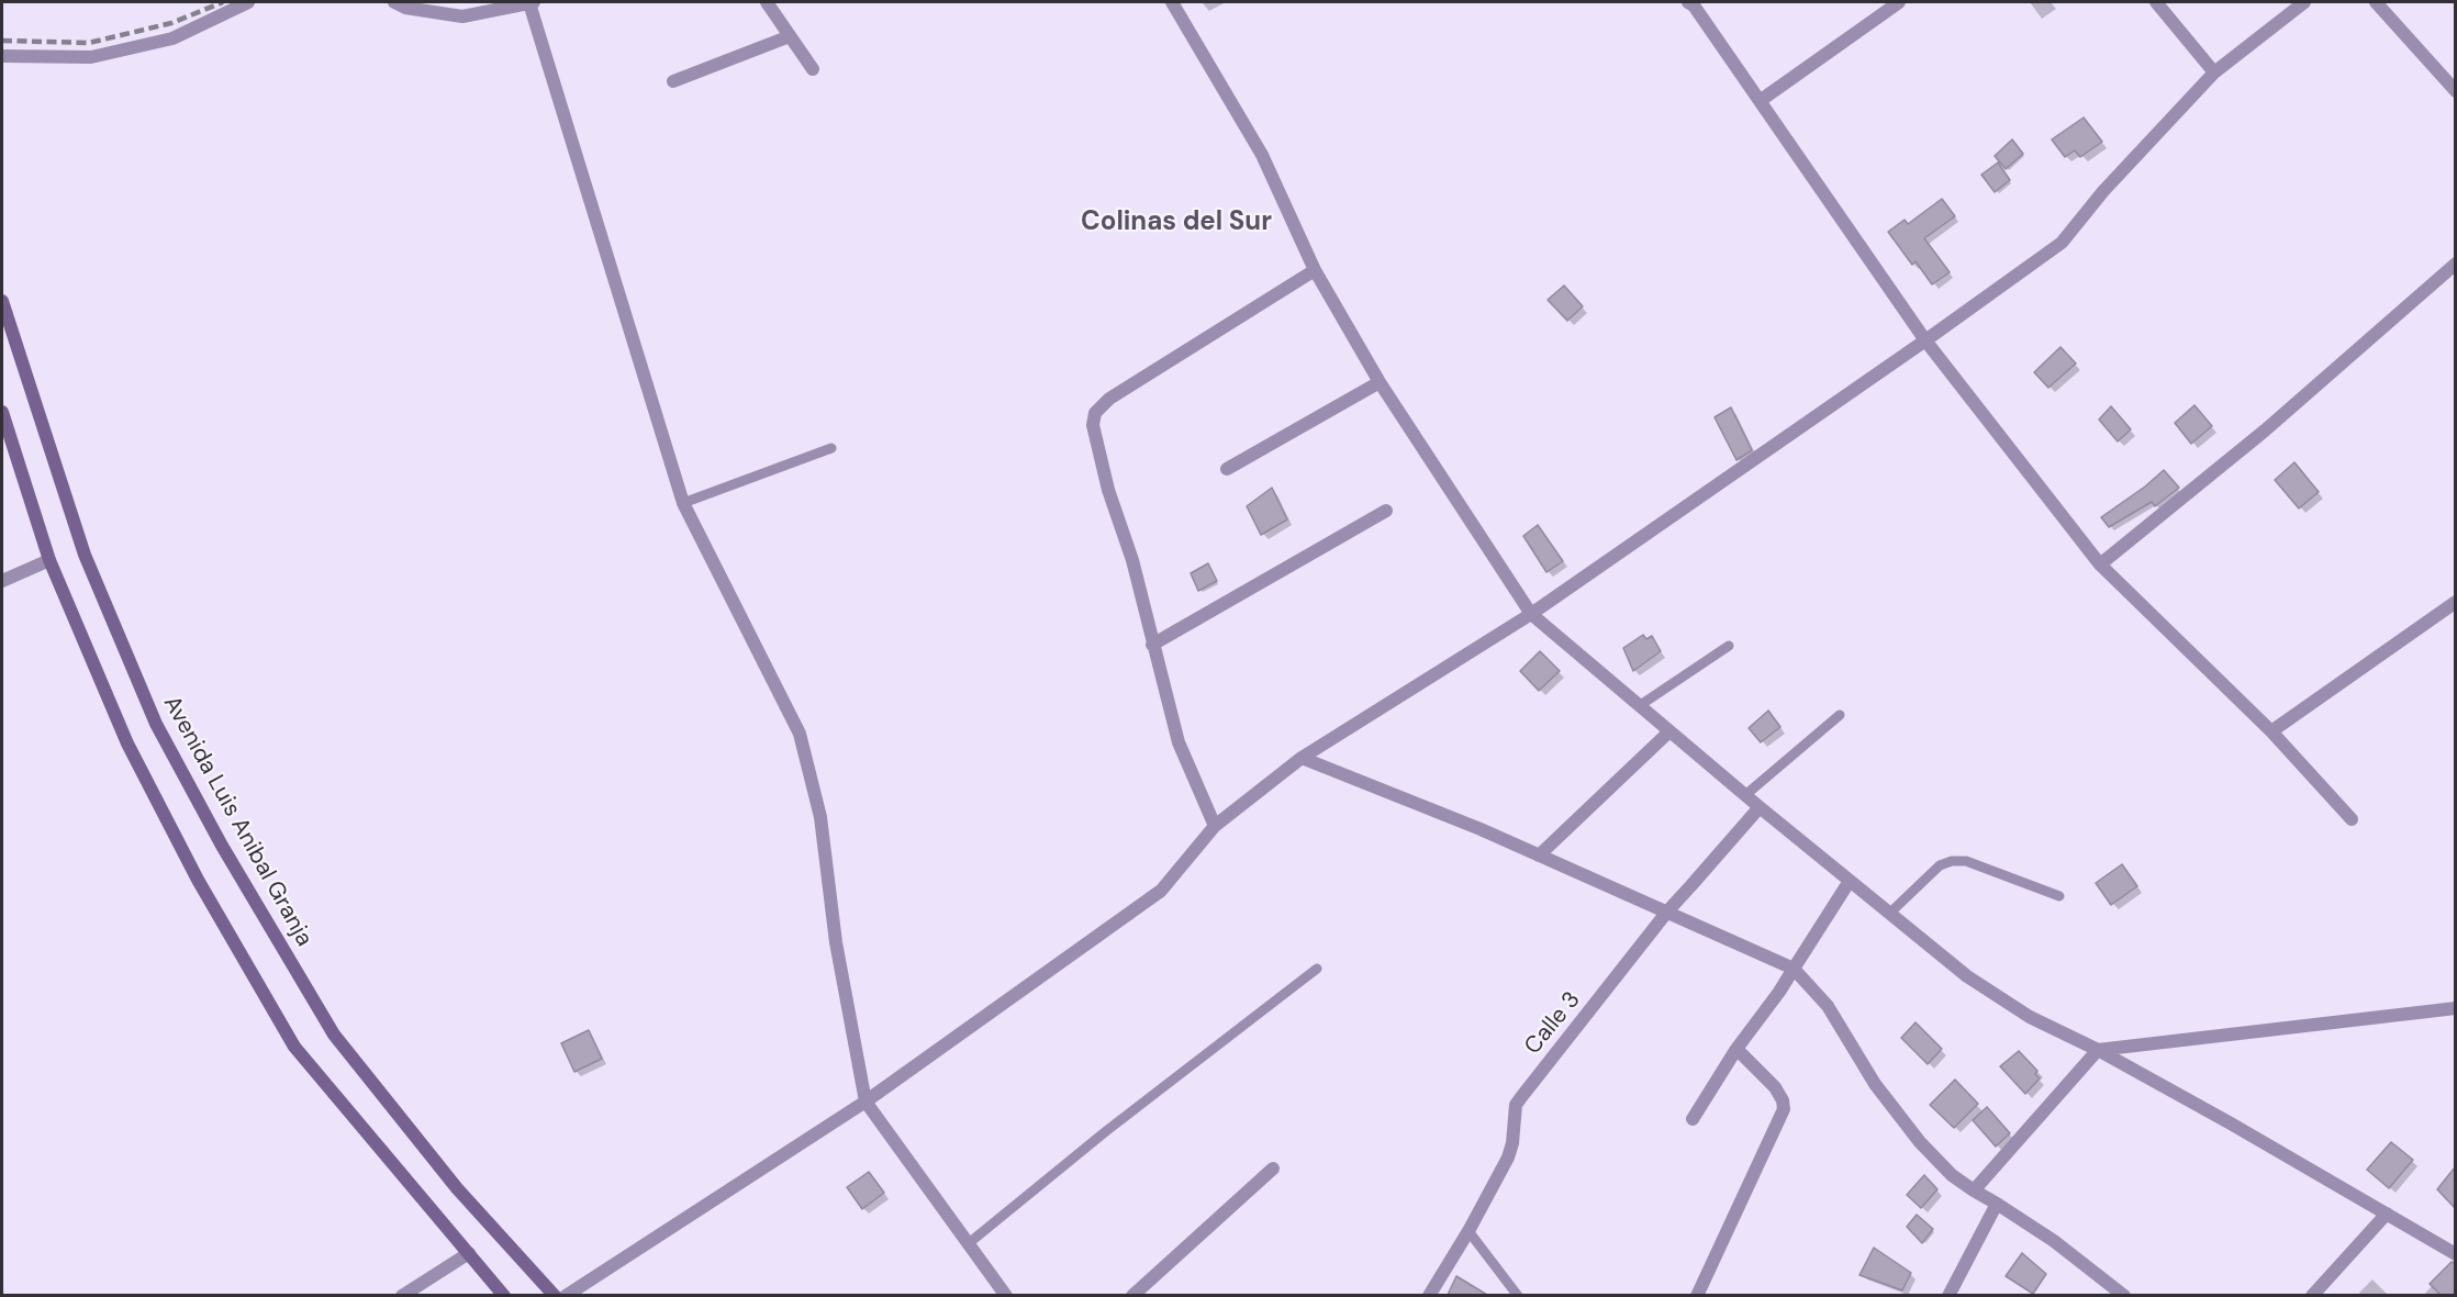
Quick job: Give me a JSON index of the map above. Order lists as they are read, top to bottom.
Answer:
{
  "streets": {
    "main road": ["Avenida Luis Anibal Granja"],
    "street": ["Calle 3"]
  },
  "districts": ["Colinas del Sur"]
}
